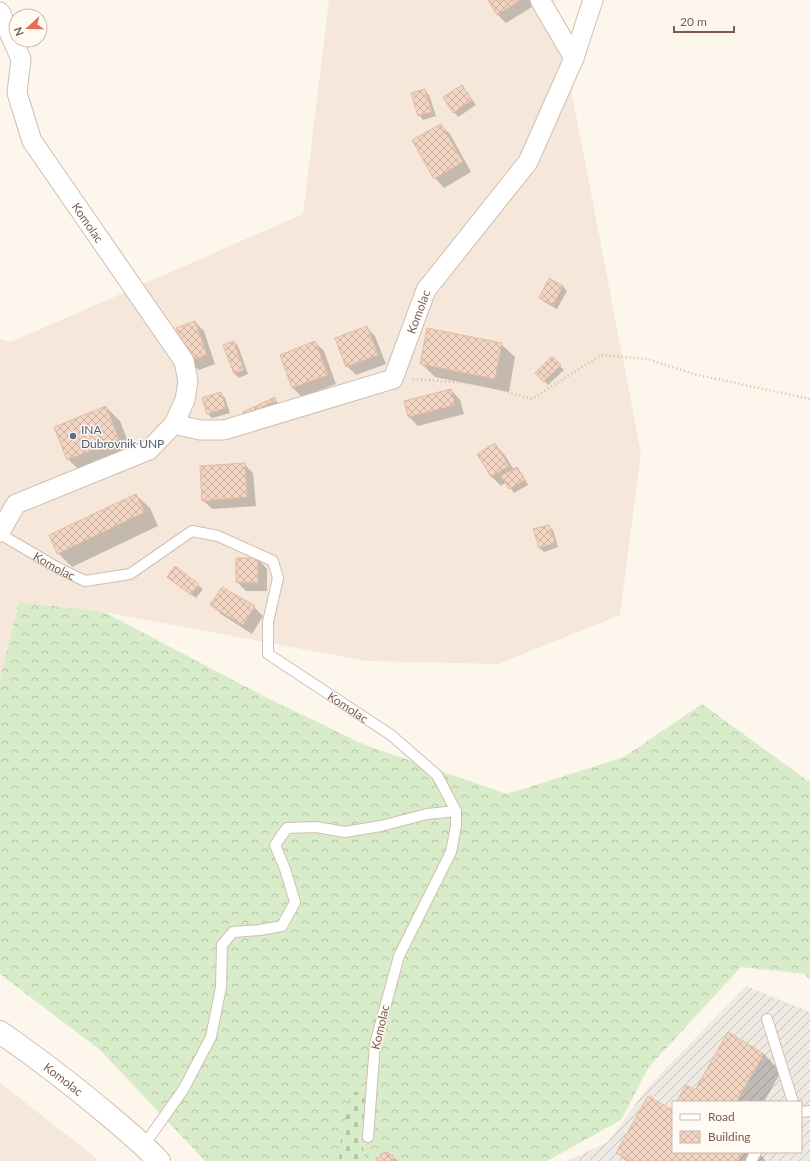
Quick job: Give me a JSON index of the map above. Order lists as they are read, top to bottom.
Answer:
{
  "streets": {
    "main road": ["Komolac"]
  },
  "places": ["INA Dubrovnik UNP"],
  "legend": ["Road", "Building"],
  "scale_bar": "20 m",
  "north": "left"
}
